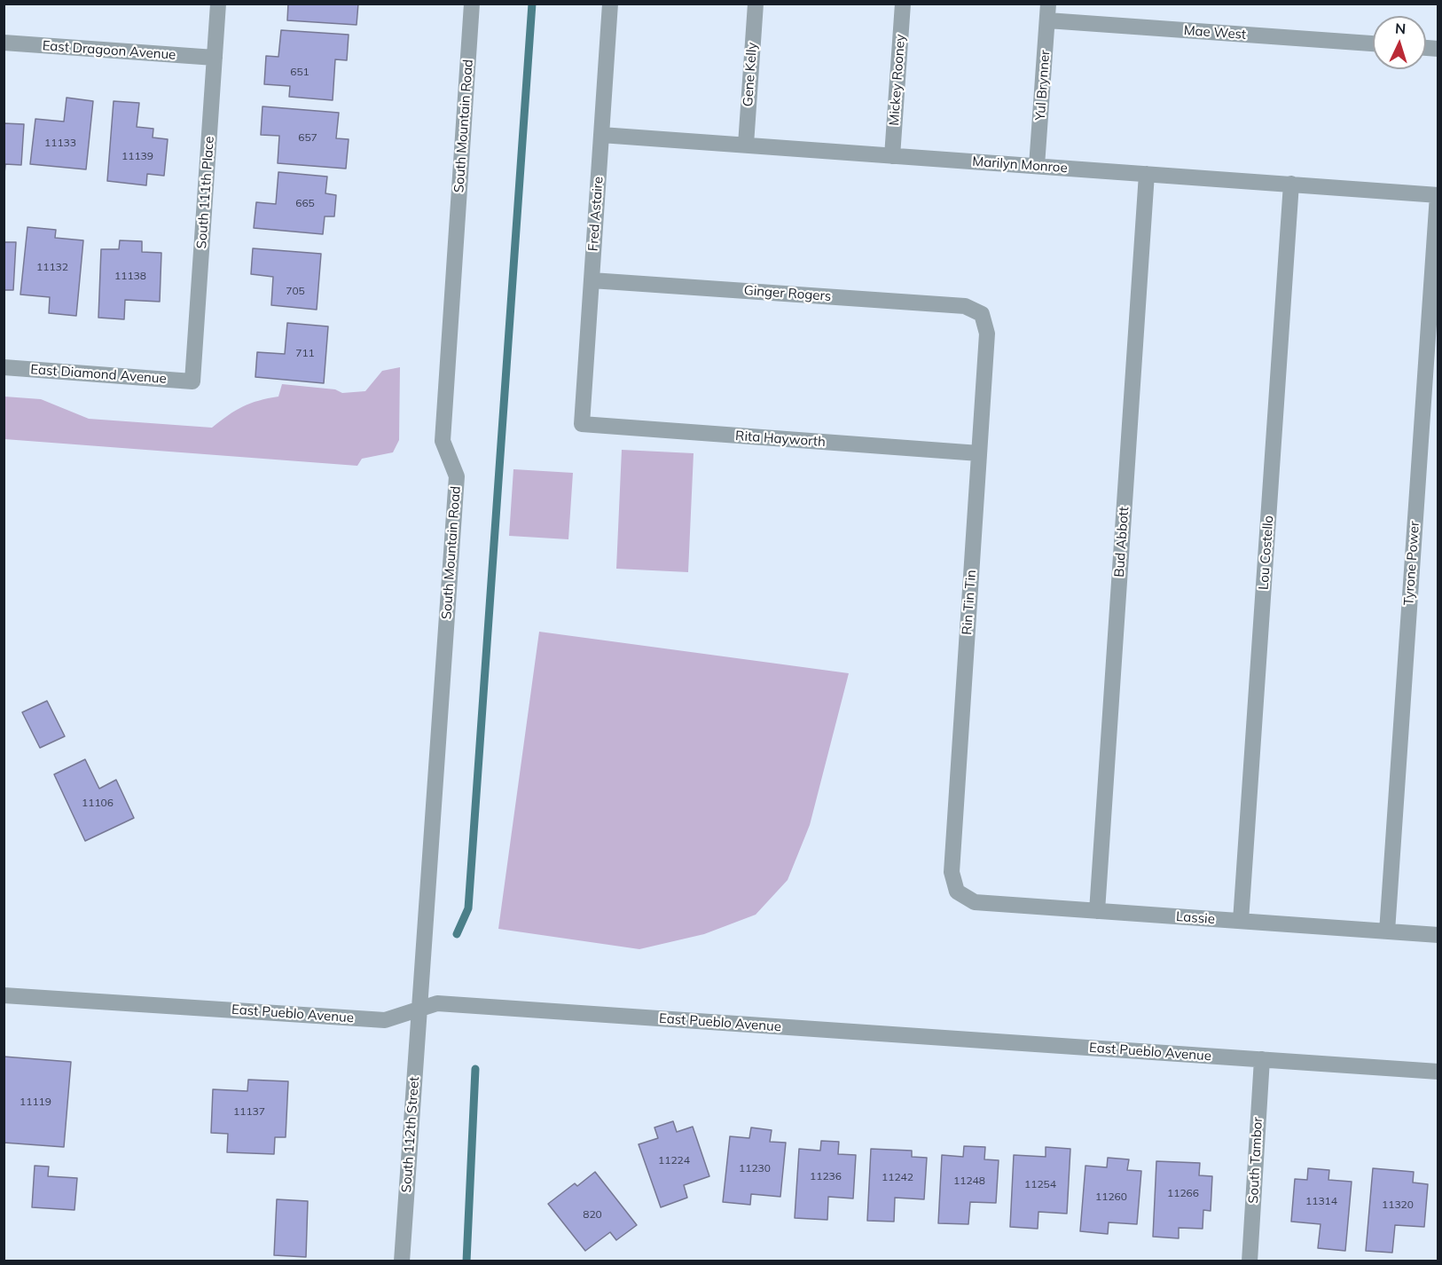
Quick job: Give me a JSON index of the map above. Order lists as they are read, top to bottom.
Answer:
{
  "streets": {
    "street": [
      "Mae West",
      "East Dragoon Avenue",
      "Gene Kelly",
      "Mickey Rooney",
      "Yul Brynner",
      "South Mountain Road",
      "Marilyn Monroe",
      "South 111th Place",
      "Fred Astaire",
      "Ginger Rogers",
      "East Diamond Avenue",
      "Rita Hayworth",
      "Bud Abbott",
      "Lou Costello",
      "Tyrone Power",
      "Rin Tin Tin",
      "Lassie",
      "East Pueblo Avenue",
      "South 112th Street",
      "South Tambor"
    ]
  },
  "crossings": [
    ["Mae West", "Yul Brynner"],
    ["East Dragoon Avenue", "South 111th Place"],
    ["Gene Kelly", "Marilyn Monroe"],
    ["Mickey Rooney", "Marilyn Monroe"],
    ["Yul Brynner", "Marilyn Monroe"],
    ["South Mountain Road", "East Pueblo Avenue"],
    ["South Mountain Road", "South 112th Street"],
    ["Marilyn Monroe", "Fred Astaire"],
    ["Marilyn Monroe", "Bud Abbott"],
    ["Marilyn Monroe", "Lou Costello"],
    ["Marilyn Monroe", "Tyrone Power"],
    ["South 111th Place", "East Diamond Avenue"],
    ["Fred Astaire", "Ginger Rogers"],
    ["Fred Astaire", "Rita Hayworth"],
    ["Ginger Rogers", "Rin Tin Tin"],
    ["Rita Hayworth", "Rin Tin Tin"],
    ["Bud Abbott", "Lassie"],
    ["Lou Costello", "Lassie"],
    ["Tyrone Power", "Lassie"],
    ["Rin Tin Tin", "Lassie"],
    ["East Pueblo Avenue", "South 112th Street"],
    ["East Pueblo Avenue", "South Tambor"]
  ],
  "house_numbers": [
    "651",
    "657",
    "11133",
    "11139",
    "665",
    "11132",
    "11138",
    "705",
    "711",
    "11106",
    "11119",
    "11137",
    "11224",
    "11230",
    "11236",
    "11242",
    "11248",
    "11254",
    "11266",
    "11260",
    "11314",
    "11320",
    "820"
  ],
  "north": "top"
}
